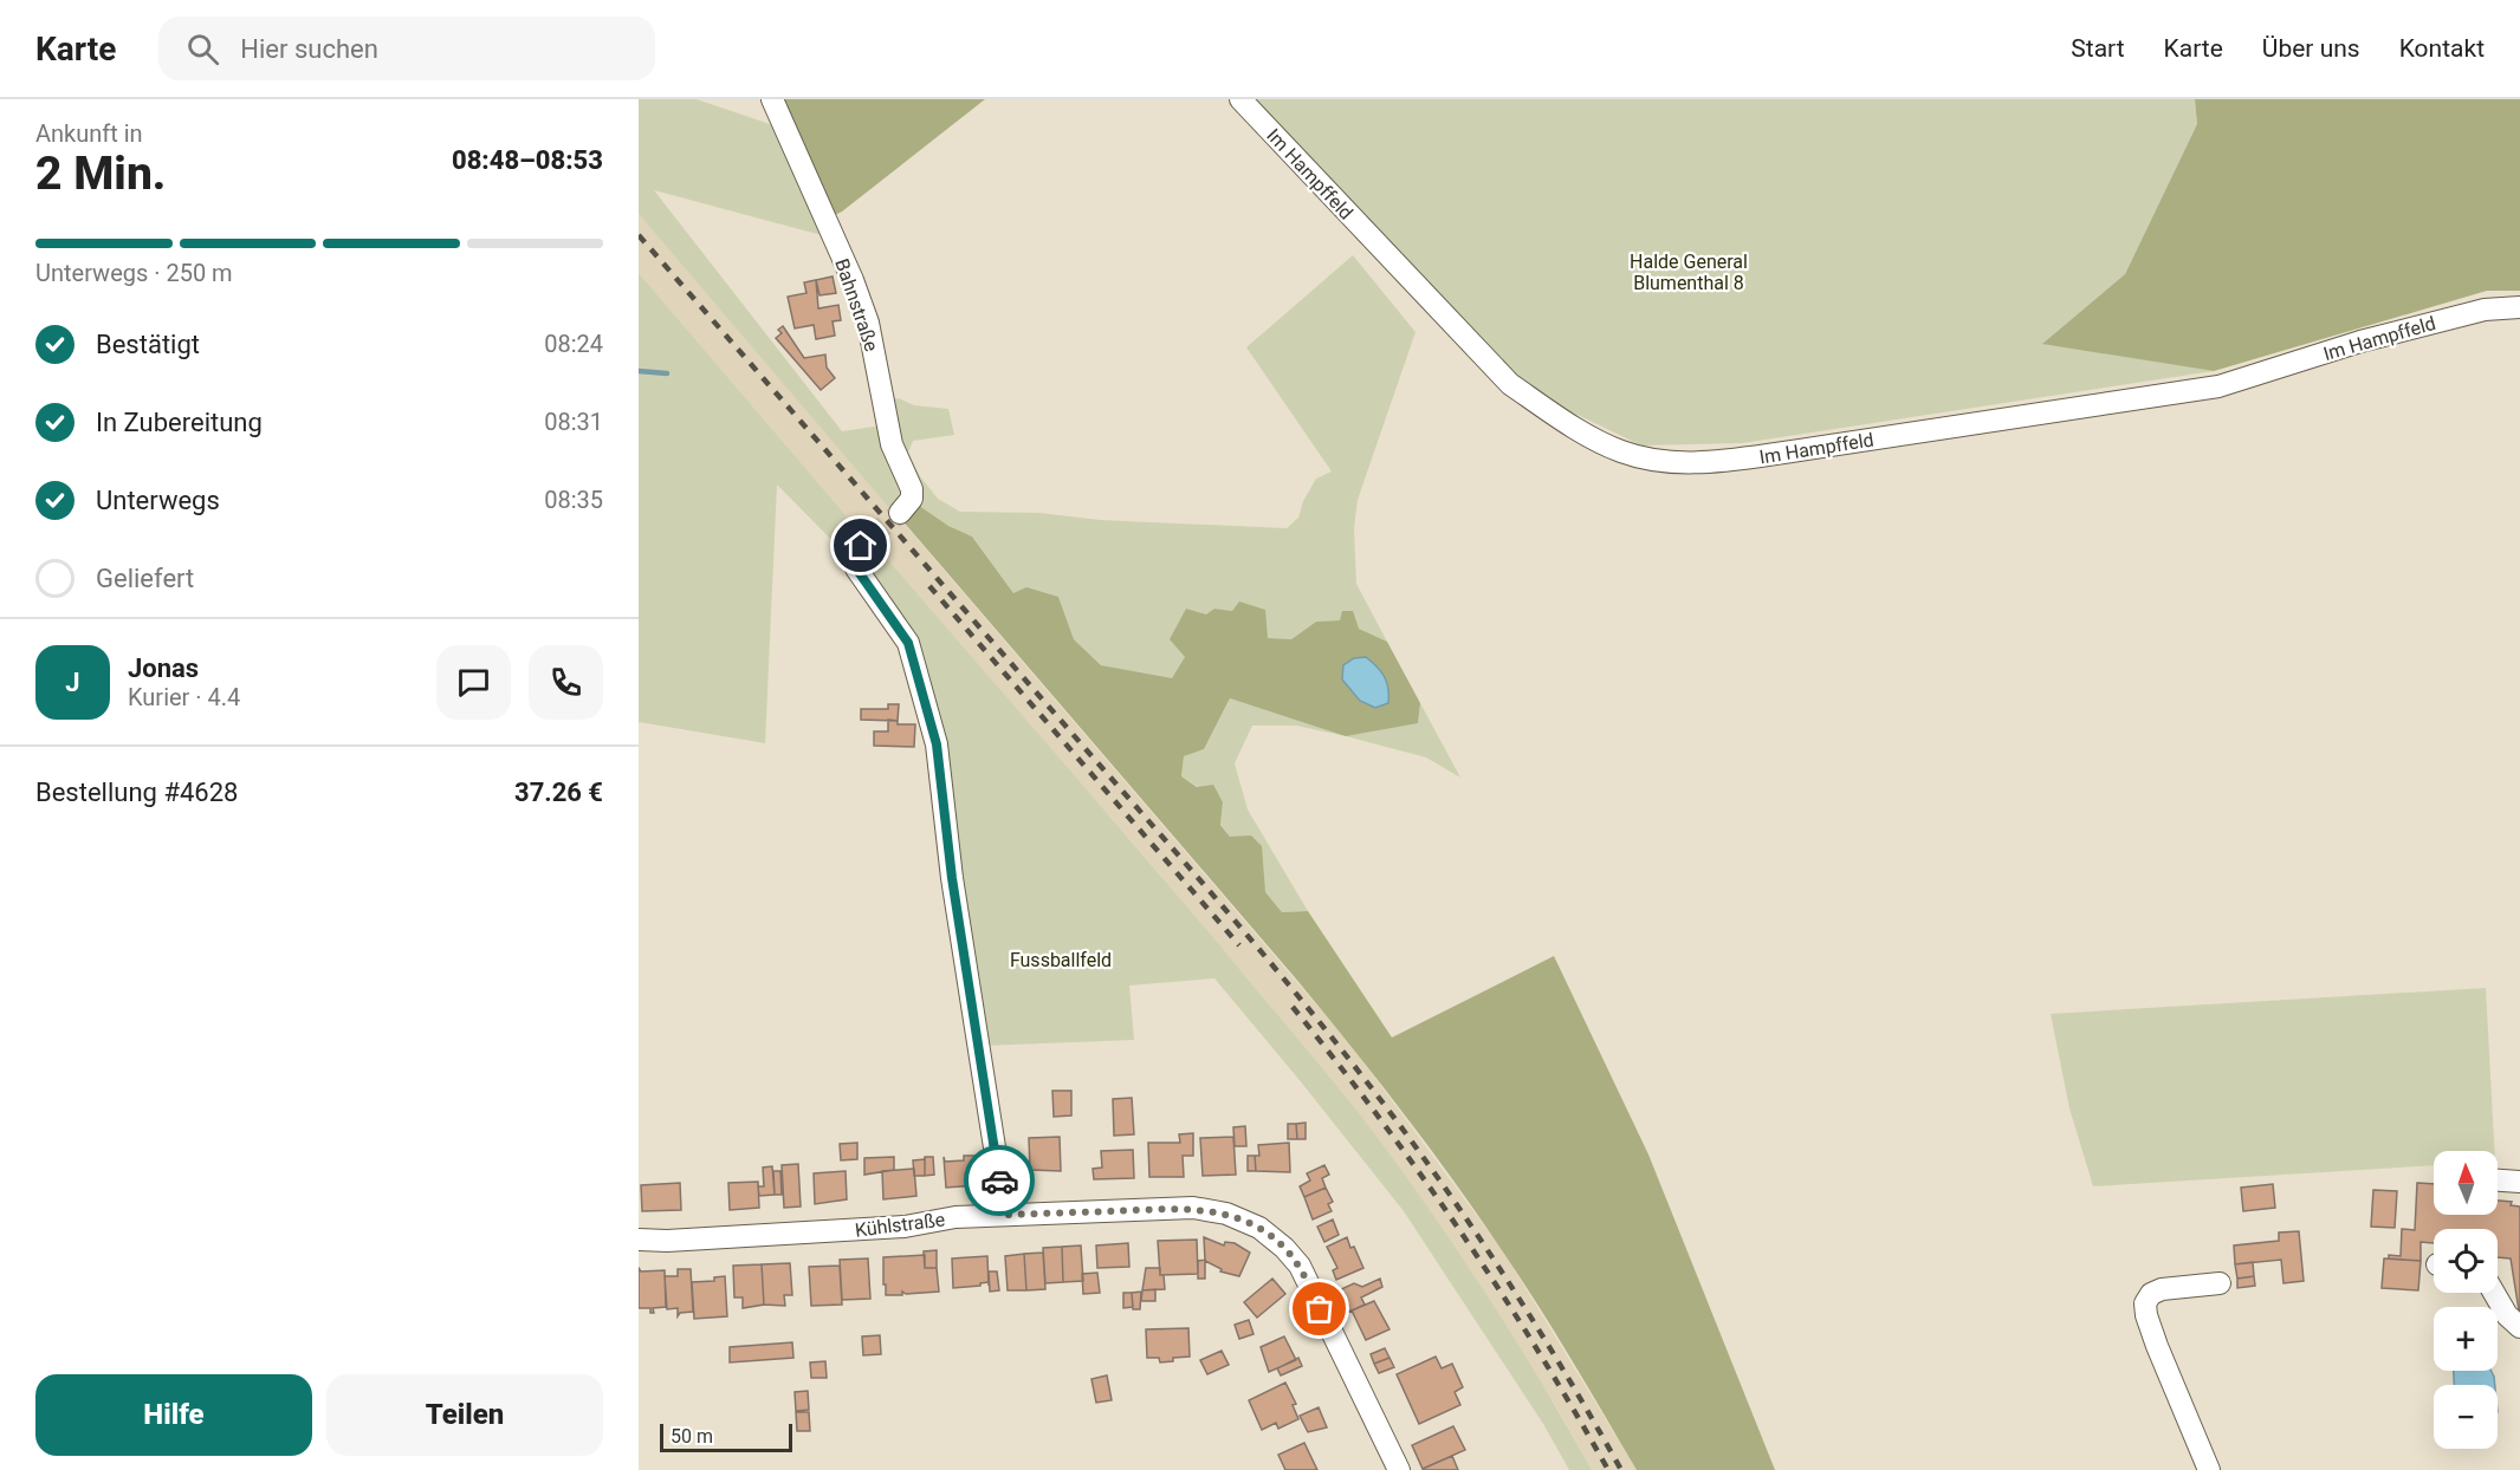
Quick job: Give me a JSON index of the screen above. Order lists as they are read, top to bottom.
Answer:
{
  "streets": {
    "street": ["Im Hampffeld", "Bahnstraße", "Kühlstraße"]
  },
  "parks": ["Halde General Blumenthal 8", "Fussballfeld"],
  "scale_bar": "50 m",
  "north": "top",
  "page": {
    "header": "Karte",
    "search": "Hier suchen",
    "nav": [
      "Start",
      "Karte",
      "Über uns",
      "Kontakt"
    ],
    "heading": ["2 Min.", "Ankunft in", "08:48–08:53"],
    "panel": [
      "Jonas",
      "Kurier · 4.4",
      "Bestellung #4628",
      "37.26 €"
    ],
    "bar": "Unterwegs · 250 m",
    "list": [
      ["Bestätigt", "08:24"],
      ["In Zubereitung", "08:31"],
      ["Unterwegs", "08:35"],
      "Geliefert"
    ],
    "round": "J",
    "map_buttons": ["+", "−"],
    "buttons": ["Hilfe", "Teilen"],
    "scale": "50 m"
  }
}
